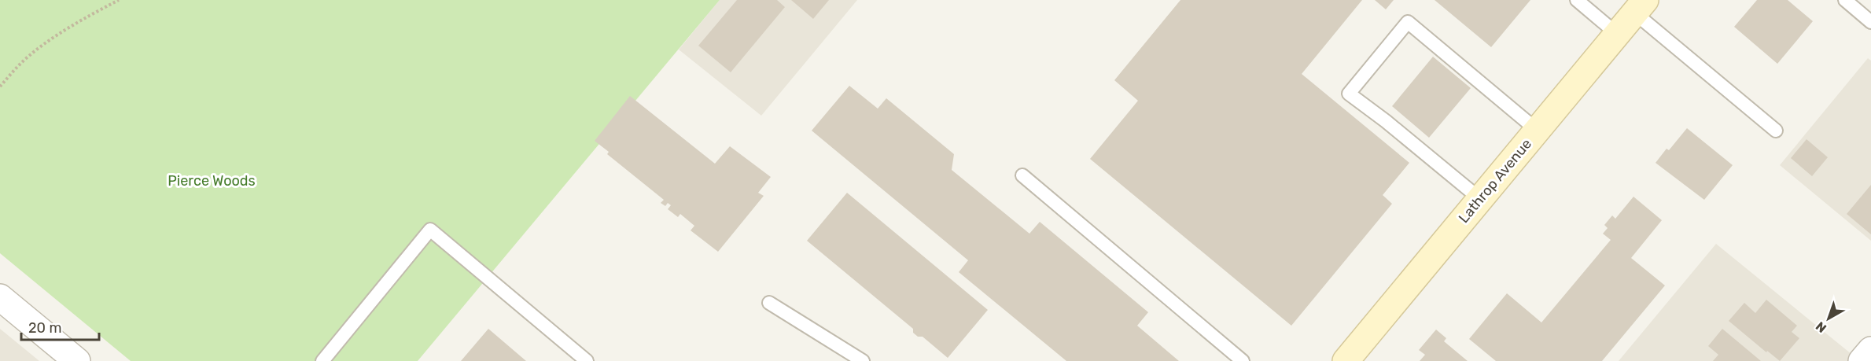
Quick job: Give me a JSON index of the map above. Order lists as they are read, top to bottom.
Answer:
{
  "streets": {
    "street": ["Lathrop Avenue"]
  },
  "parks": ["Pierce Woods"],
  "scale_bar": "20 m",
  "north": "bottom left"
}
